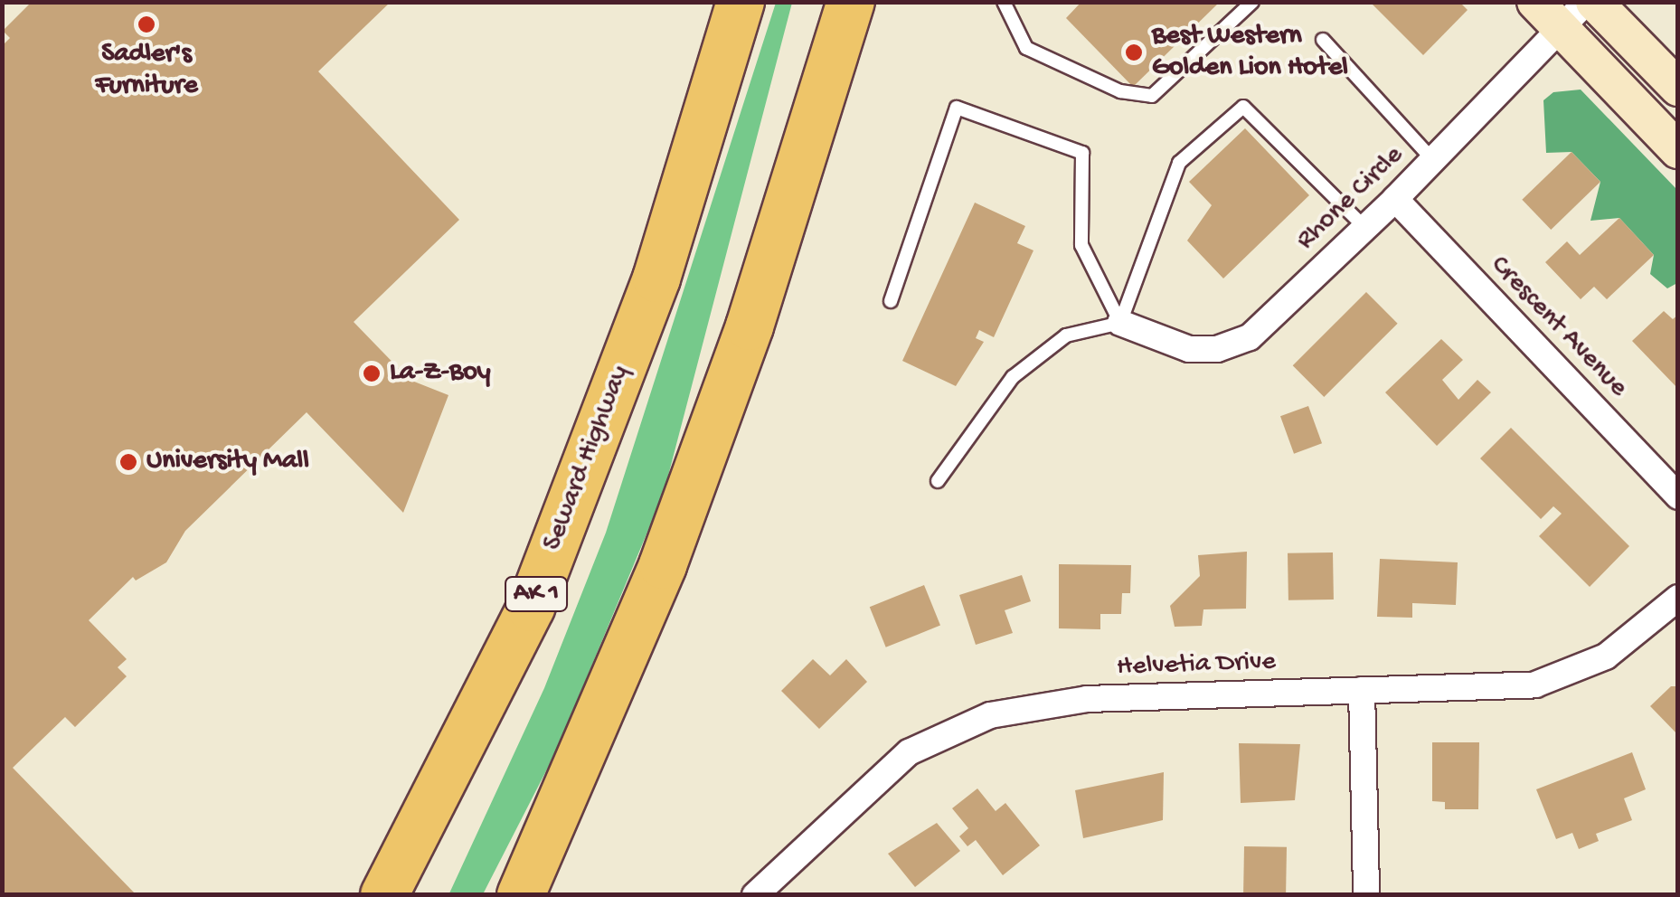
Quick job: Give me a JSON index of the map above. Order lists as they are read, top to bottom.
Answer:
{
  "streets": {
    "highway": ["Seward Highway", "AK 1"],
    "street": ["Rhone Circle", "Crescent Avenue", "Helvetia Drive"]
  },
  "crossings": [
    ["Rhone Circle", "Crescent Avenue"]
  ],
  "places": [
    "Sadler's Furniture",
    "Best Western Golden Lion Hotel",
    "La-Z-Boy",
    "University Mall"
  ]
}
